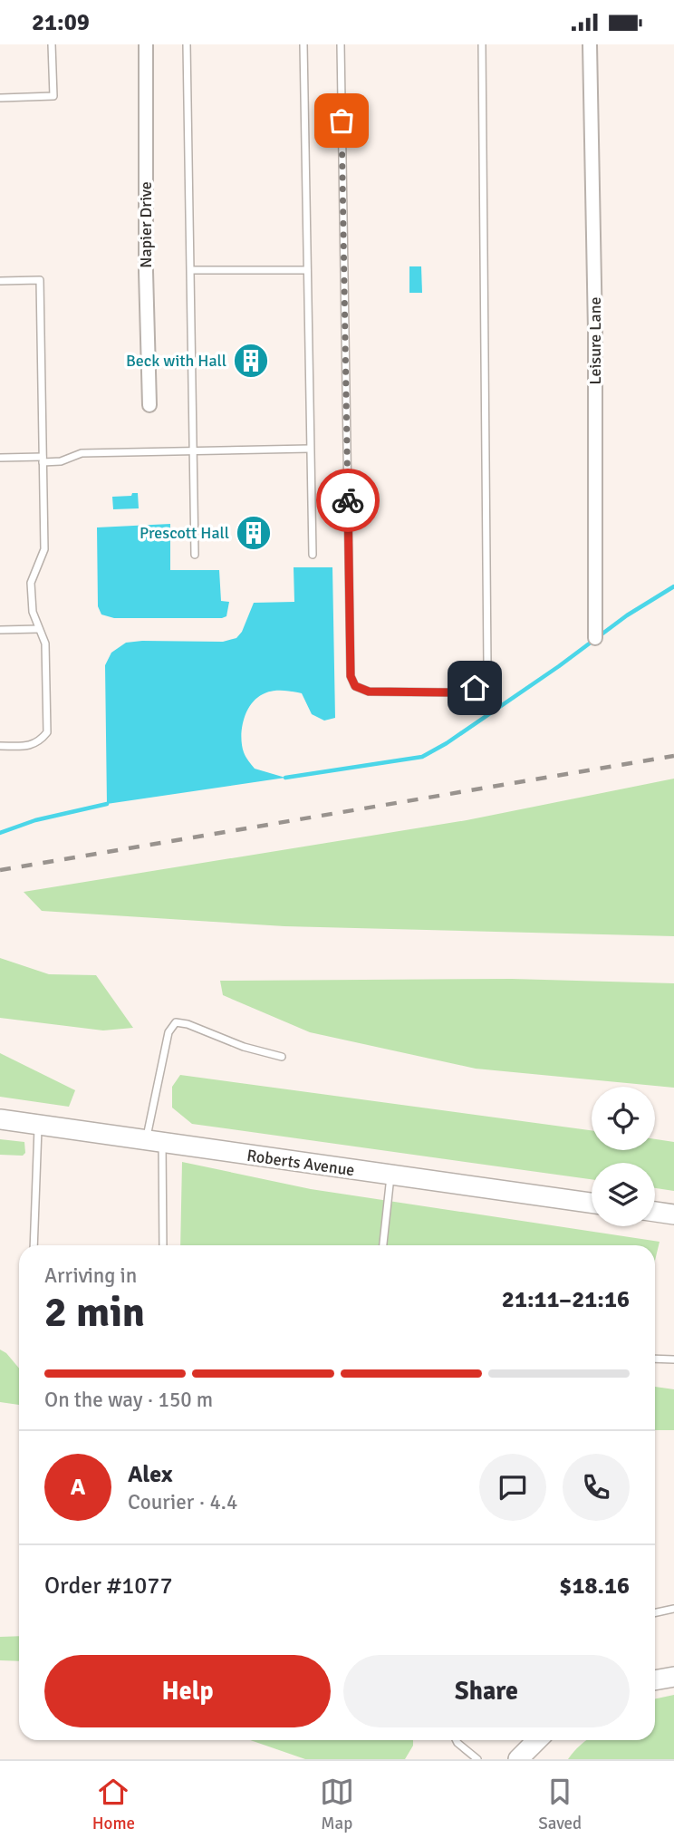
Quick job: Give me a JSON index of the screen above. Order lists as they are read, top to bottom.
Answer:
{
  "streets": {
    "street": ["Napier Drive", "Leisure Lane", "Roberts Avenue"]
  },
  "places": {
    "building": ["Beck with Hall", "Prescott Hall"]
  },
  "page": {
    "status": "21:09",
    "heading": ["2 min", "Arriving in", "21:11–21:16"],
    "panel": [
      "Alex",
      "Courier · 4.4",
      "Order #1077",
      "$18.16"
    ],
    "bar": "On the way · 150 m",
    "round": "A",
    "buttons": ["Help", "Share"],
    "tabs": ["Home", "Map", "Saved"]
  }
}
